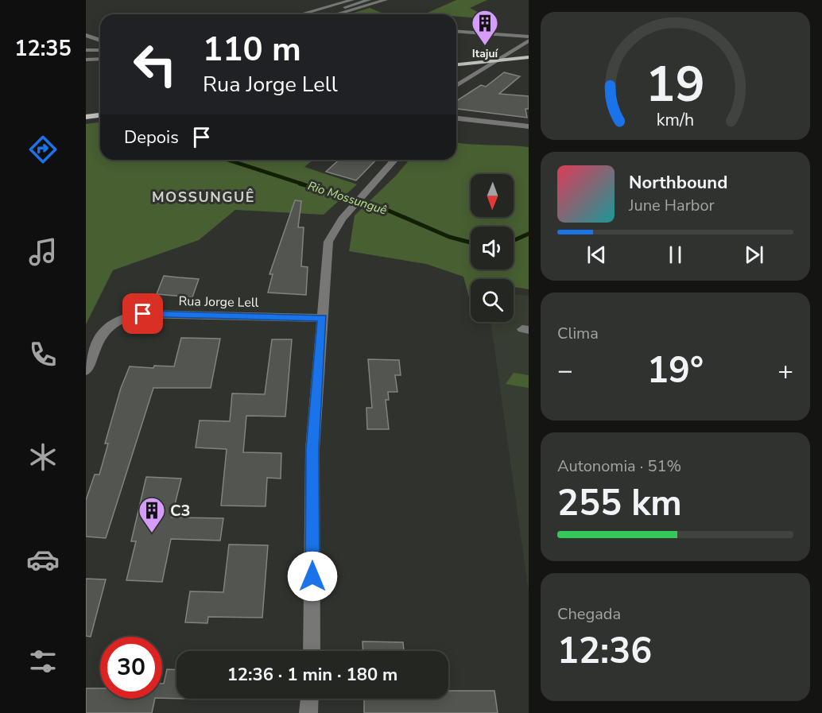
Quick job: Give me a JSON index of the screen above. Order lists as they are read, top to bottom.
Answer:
{
  "streets": {
    "street": ["Rua Jorge Lell"]
  },
  "districts": ["MOSSUNGUÊ"],
  "water": ["Rio Mossunguê"],
  "places": {
    "building": ["Itajuí", "C3"]
  },
  "north": "bottom",
  "page": {
    "tabs": "12:35",
    "turn": ["110 m", "Rua Jorge Lell"],
    "then": "Depois",
    "song": ["Northbound", "June Harbor"],
    "tile": [
      "Clima",
      ["Autonomia · 51%", "255 km"],
      ["Chegada", "12:36"]
    ],
    "heat": ["−", "19°", "+"],
    "limit": "30",
    "trip": "12:36 · 1 min · 180 m",
    "gauge": ["19", "km/h"]
  }
}
